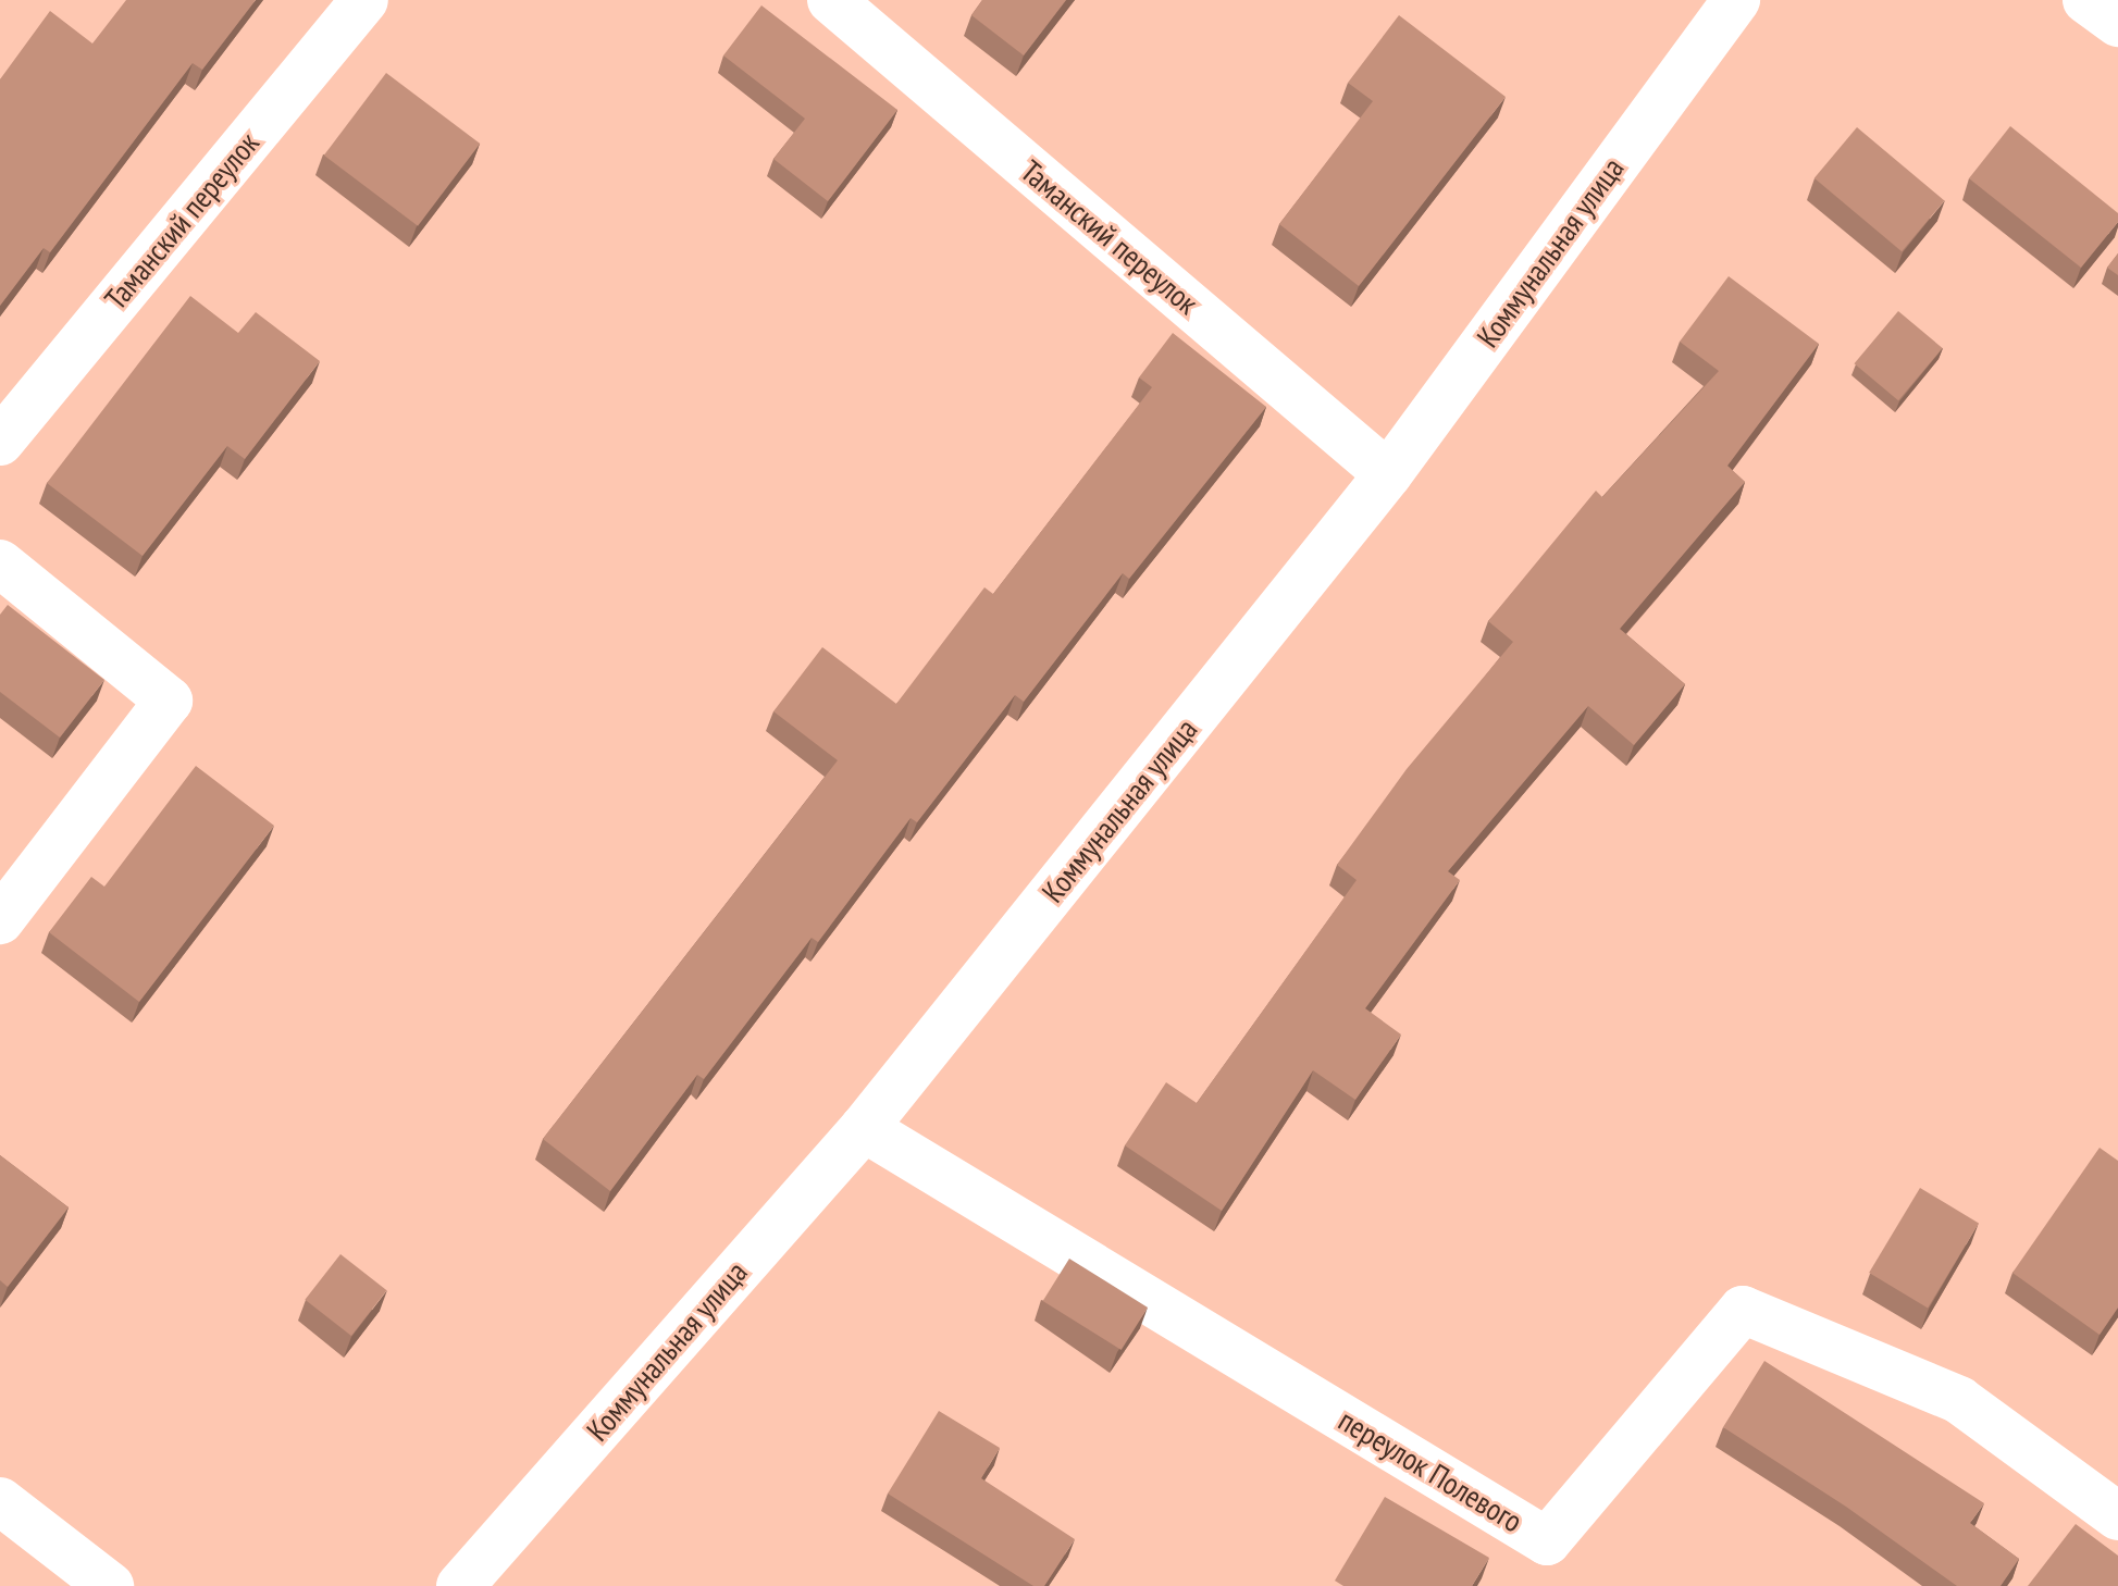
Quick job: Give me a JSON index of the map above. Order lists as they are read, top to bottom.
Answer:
{
  "streets": {
    "street": ["Таманский переулок", "Коммунальная улица", "переулок Полевого"]
  },
  "crossings": [
    ["Таманский переулок", "Коммунальная улица"],
    ["Коммунальная улица", "переулок Полевого"]
  ]
}
